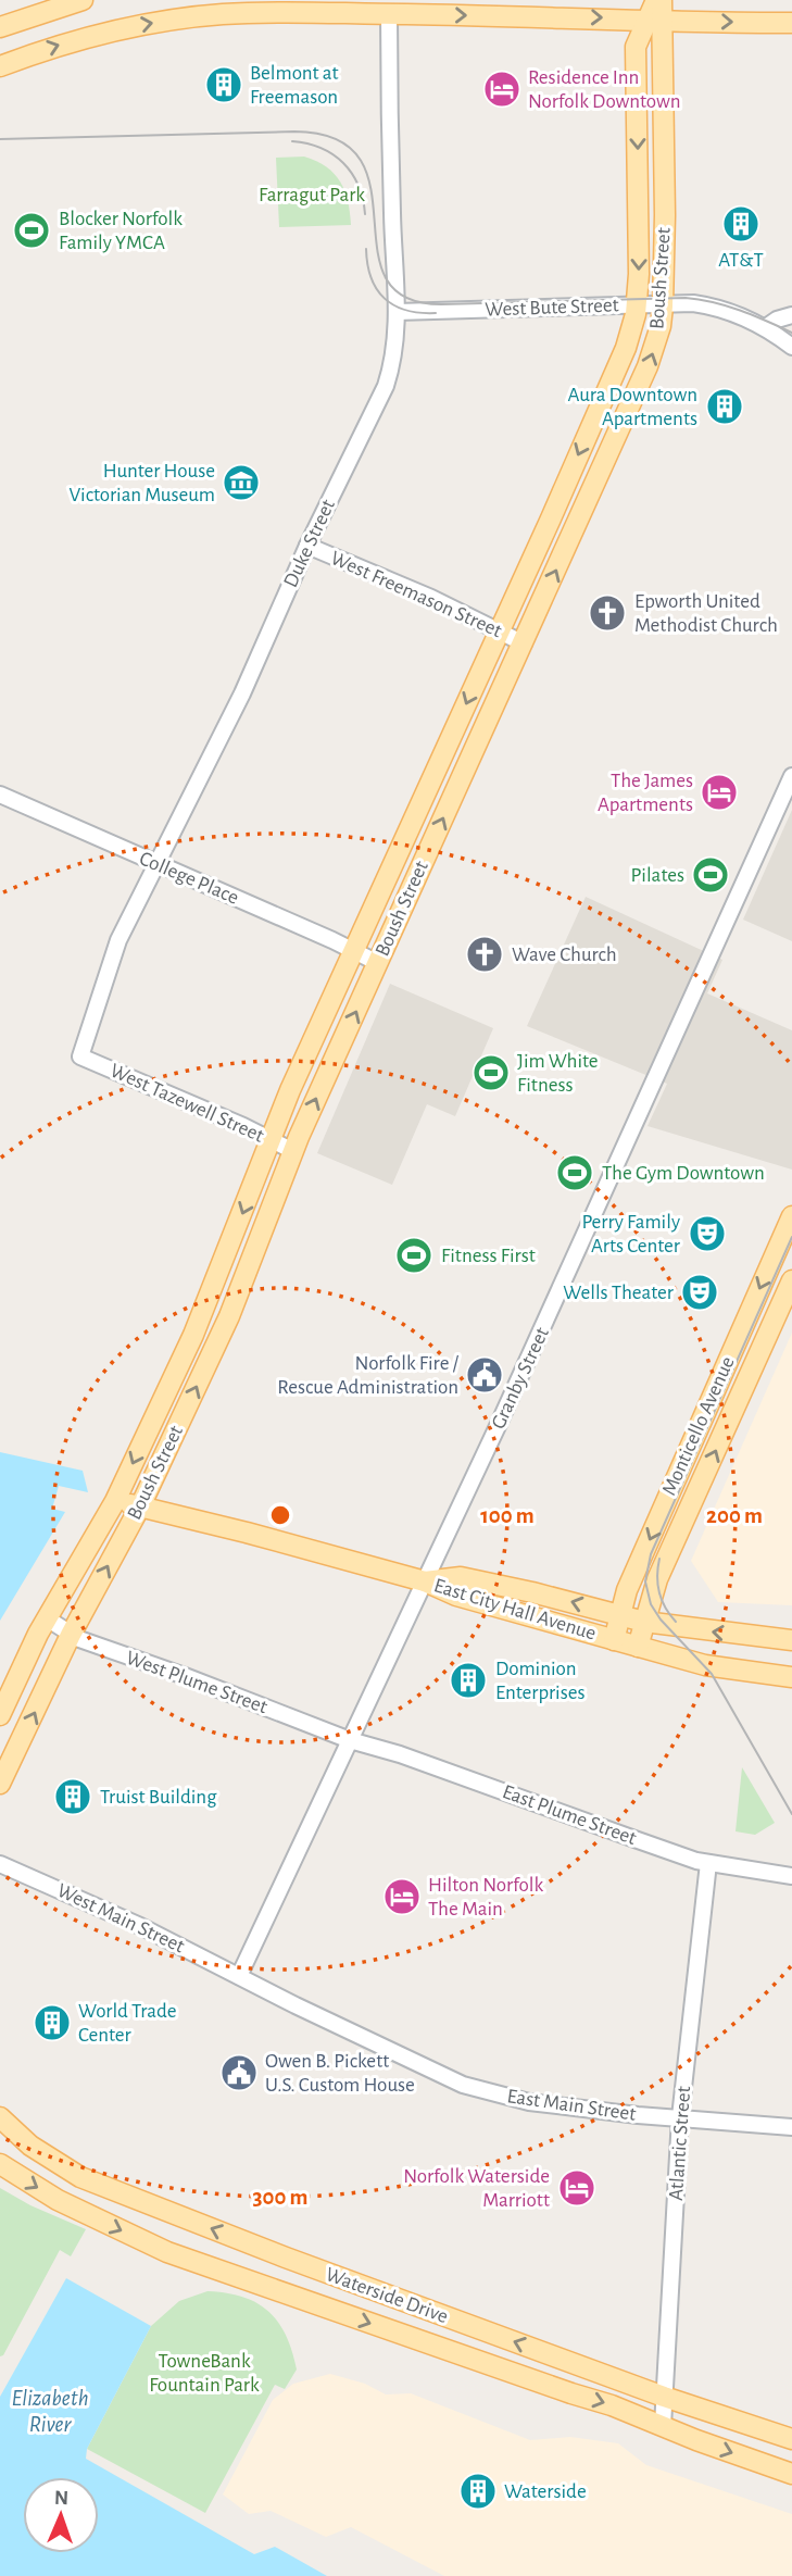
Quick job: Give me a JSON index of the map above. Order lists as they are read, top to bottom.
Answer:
{
  "streets": {
    "main road": [
      "Boush Street",
      "Monticello Avenue",
      "East City Hall Avenue",
      "Waterside Drive"
    ],
    "street": [
      "West Bute Street",
      "Duke Street",
      "West Freemason Street",
      "College Place",
      "West Tazewell Street",
      "Granby Street",
      "West Plume Street",
      "East Plume Street",
      "West Main Street",
      "East Main Street",
      "Atlantic Street"
    ]
  },
  "crossings": [
    ["Boush Street", "West Bute Street"],
    ["Boush Street", "West Freemason Street"],
    ["Boush Street", "College Place"],
    ["Boush Street", "West Tazewell Street"],
    ["Boush Street", "West Plume Street"],
    ["West Bute Street", "Duke Street"],
    ["Duke Street", "West Freemason Street"],
    ["Duke Street", "College Place"],
    ["Duke Street", "West Tazewell Street"],
    ["Granby Street", "East City Hall Avenue"],
    ["Granby Street", "West Plume Street"],
    ["Granby Street", "East Plume Street"],
    ["Granby Street", "West Main Street"],
    ["Granby Street", "East Main Street"],
    ["Monticello Avenue", "East City Hall Avenue"],
    ["West Plume Street", "East Plume Street"],
    ["East Plume Street", "Atlantic Street"],
    ["West Main Street", "East Main Street"],
    ["East Main Street", "Atlantic Street"],
    ["Atlantic Street", "Waterside Drive"]
  ],
  "water": ["Elizabeth River"],
  "parks": ["Farragut Park", "TowneBank Fountain Park"],
  "places": {
    "building": [
      "Belmont at Freemason",
      "AT&T",
      "Aura Downtown Apartments",
      "Dominion Enterprises",
      "Truist Building",
      "World Trade Center",
      "Waterside"
    ],
    "hotel": [
      "Residence Inn Norfolk Downtown",
      "The James Apartments",
      "Hilton Norfolk The Main",
      "Norfolk Waterside Marriott"
    ],
    "sports": [
      "Blocker Norfolk Family YMCA",
      "Pilates",
      "Jim White Fitness",
      "The Gym Downtown",
      "Fitness First"
    ],
    "museum": ["Hunter House Victorian Museum"],
    "church": ["Epworth United Methodist Church", "Wave Church"],
    "theatre": ["Perry Family Arts Center", "Wells Theater"],
    "public building": ["Norfolk Fire / Rescue Administration", "Owen B. Pickett U.S. Custom House"]
  },
  "north": "top",
  "rings": ["100 m", "200 m", "300 m"]
}
